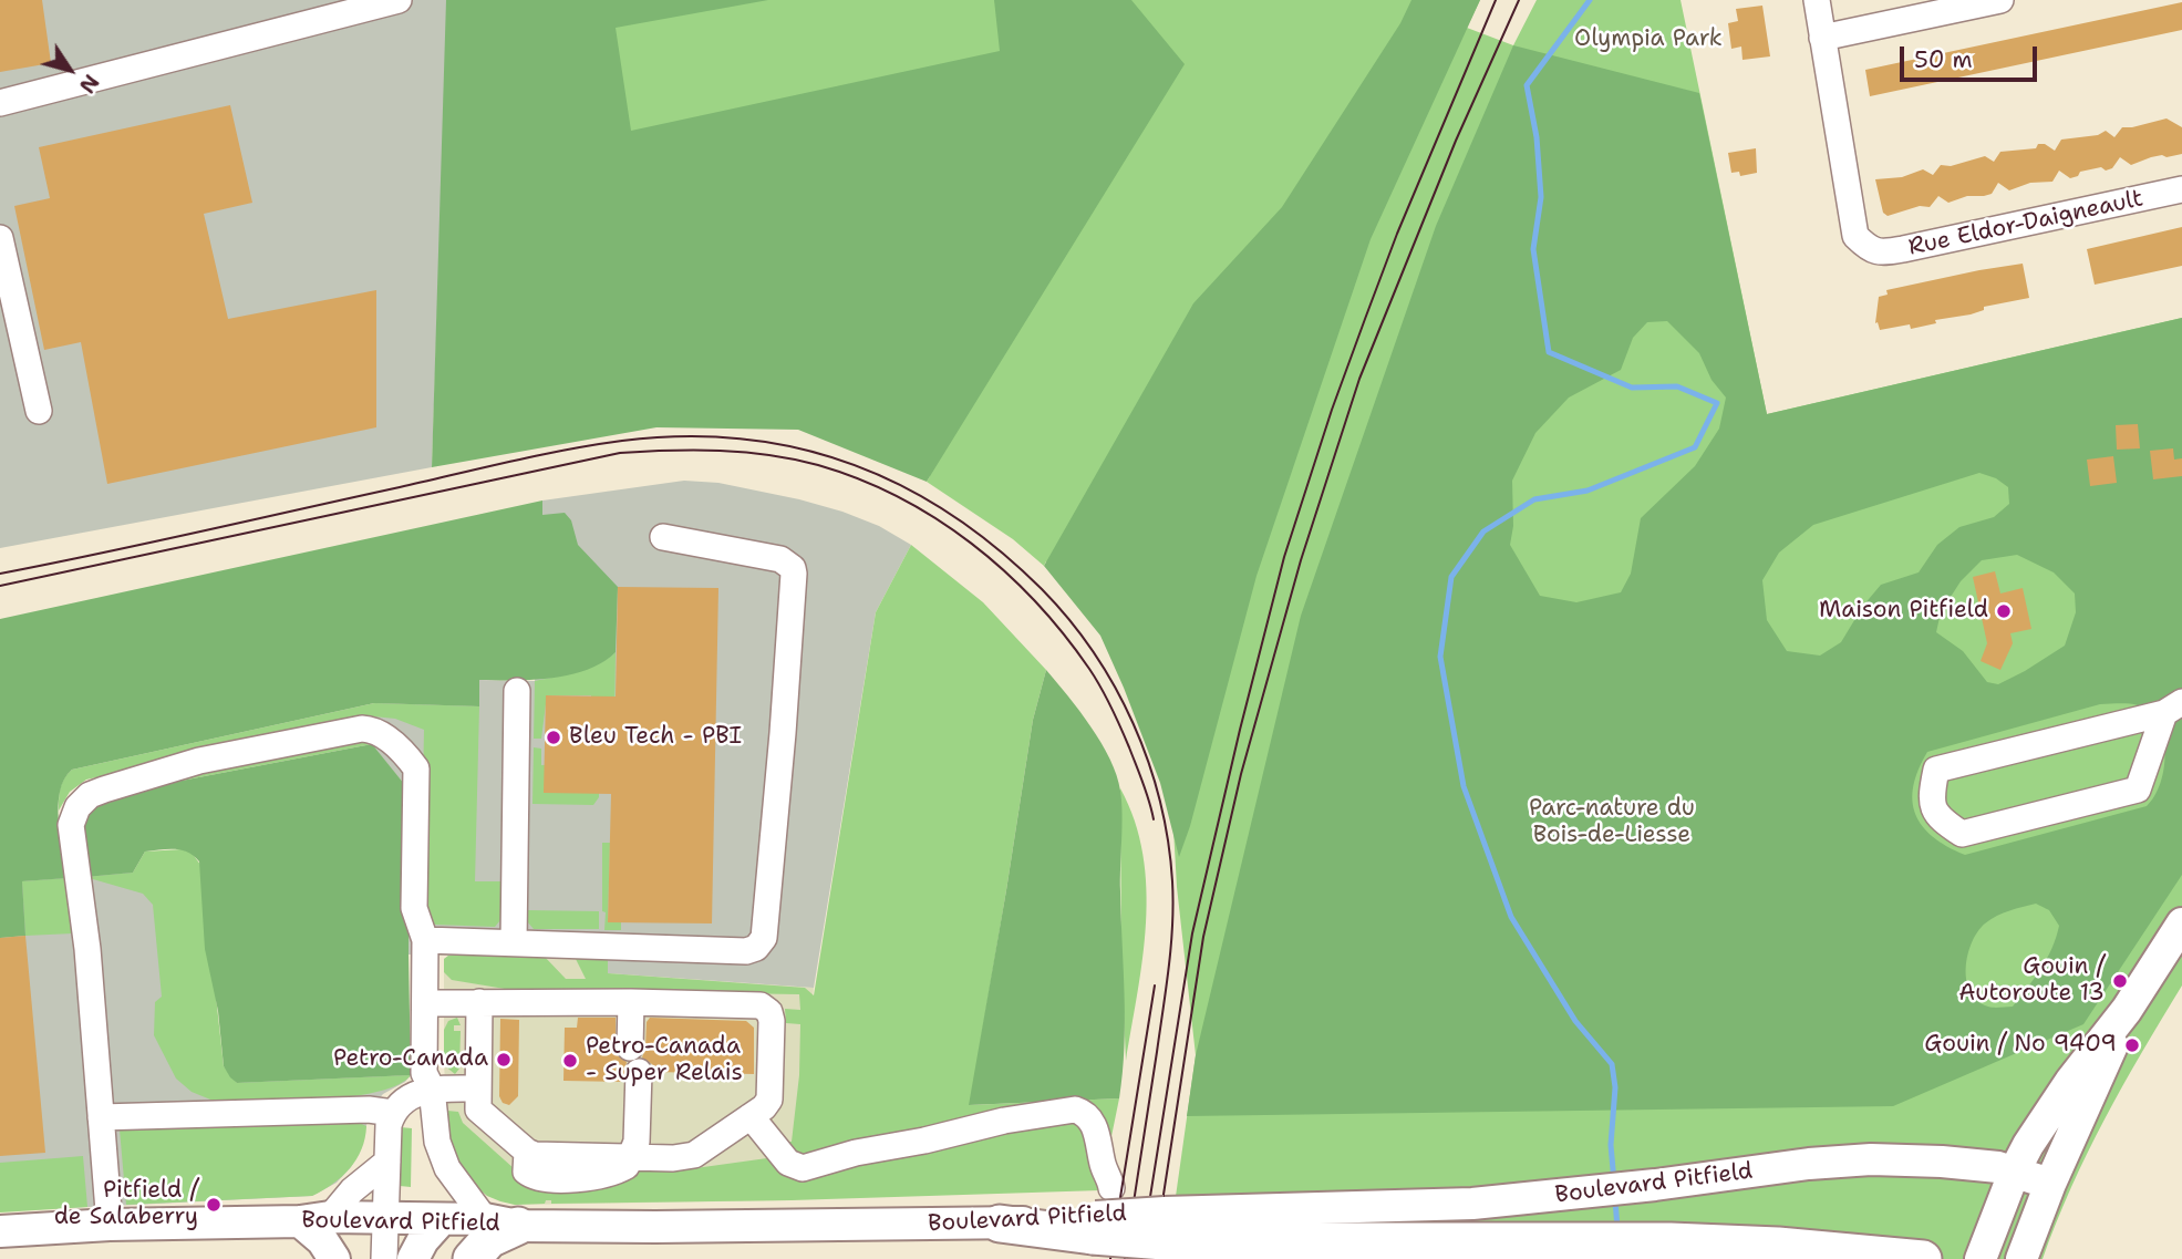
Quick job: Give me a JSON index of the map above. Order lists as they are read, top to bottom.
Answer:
{
  "streets": {
    "main road": ["Boulevard Pitfield"],
    "street": ["Rue Eldor-Daigneault"]
  },
  "parks": ["Olympia Park", "Parc-nature du Bois-de-Liesse"],
  "places": [
    "Maison Pitfield",
    "Bleu Tech - PBI",
    "Gouin / Autoroute 13",
    "Gouin / No 9409",
    "Petro-Canada",
    "Petro-Canada - Super Relais",
    "Pitfield / de Salaberry"
  ],
  "scale_bar": "50 m",
  "north": "bottom right"
}
